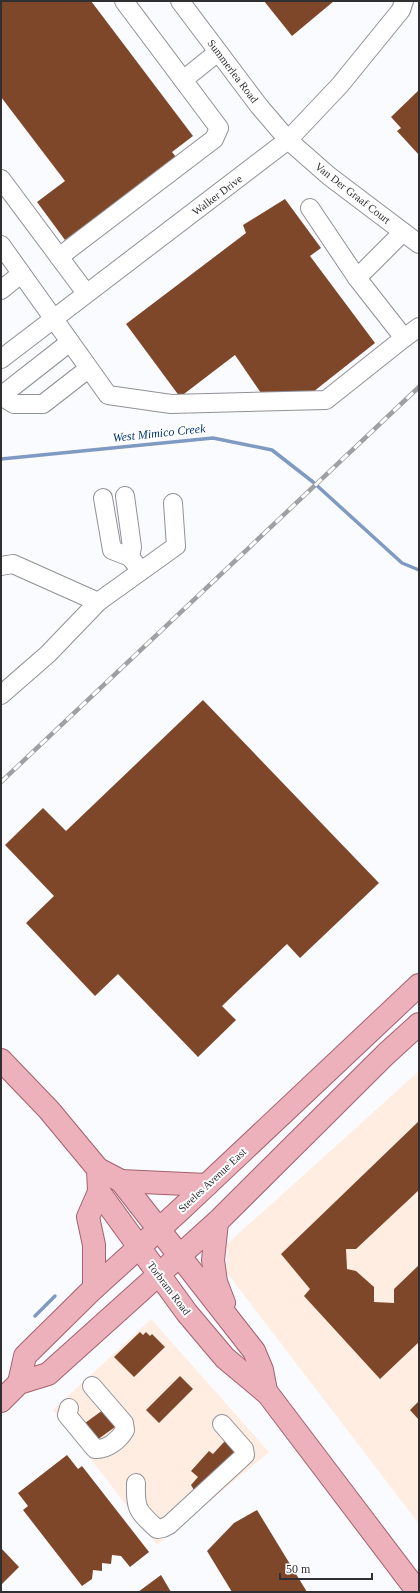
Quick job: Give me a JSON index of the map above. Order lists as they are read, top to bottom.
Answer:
{
  "streets": {
    "main road": ["Steeles Avenue East", "Torbram Road"],
    "street": ["Summerlea Road", "Van Der Graaf Court", "Walker Drive"]
  },
  "crossings": [
    ["Summerlea Road", "Van Der Graaf Court"],
    ["Summerlea Road", "Walker Drive"],
    ["Van Der Graaf Court", "Walker Drive"],
    ["Steeles Avenue East", "Torbram Road"]
  ],
  "water": ["West Mimico Creek"],
  "scale_bar": "50 m"
}
